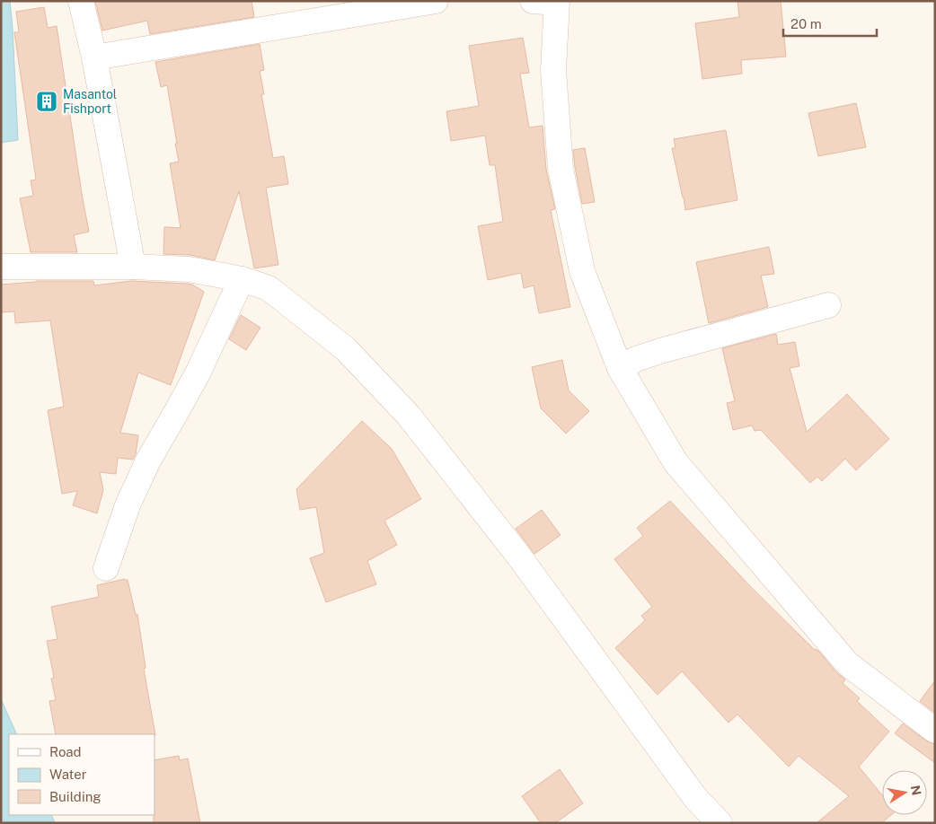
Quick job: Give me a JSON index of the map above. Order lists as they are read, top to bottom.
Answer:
{
  "places": {
    "building": ["Masantol Fishport"]
  },
  "legend": ["Road", "Water", "Building"],
  "scale_bar": "20 m",
  "north": "right"
}
